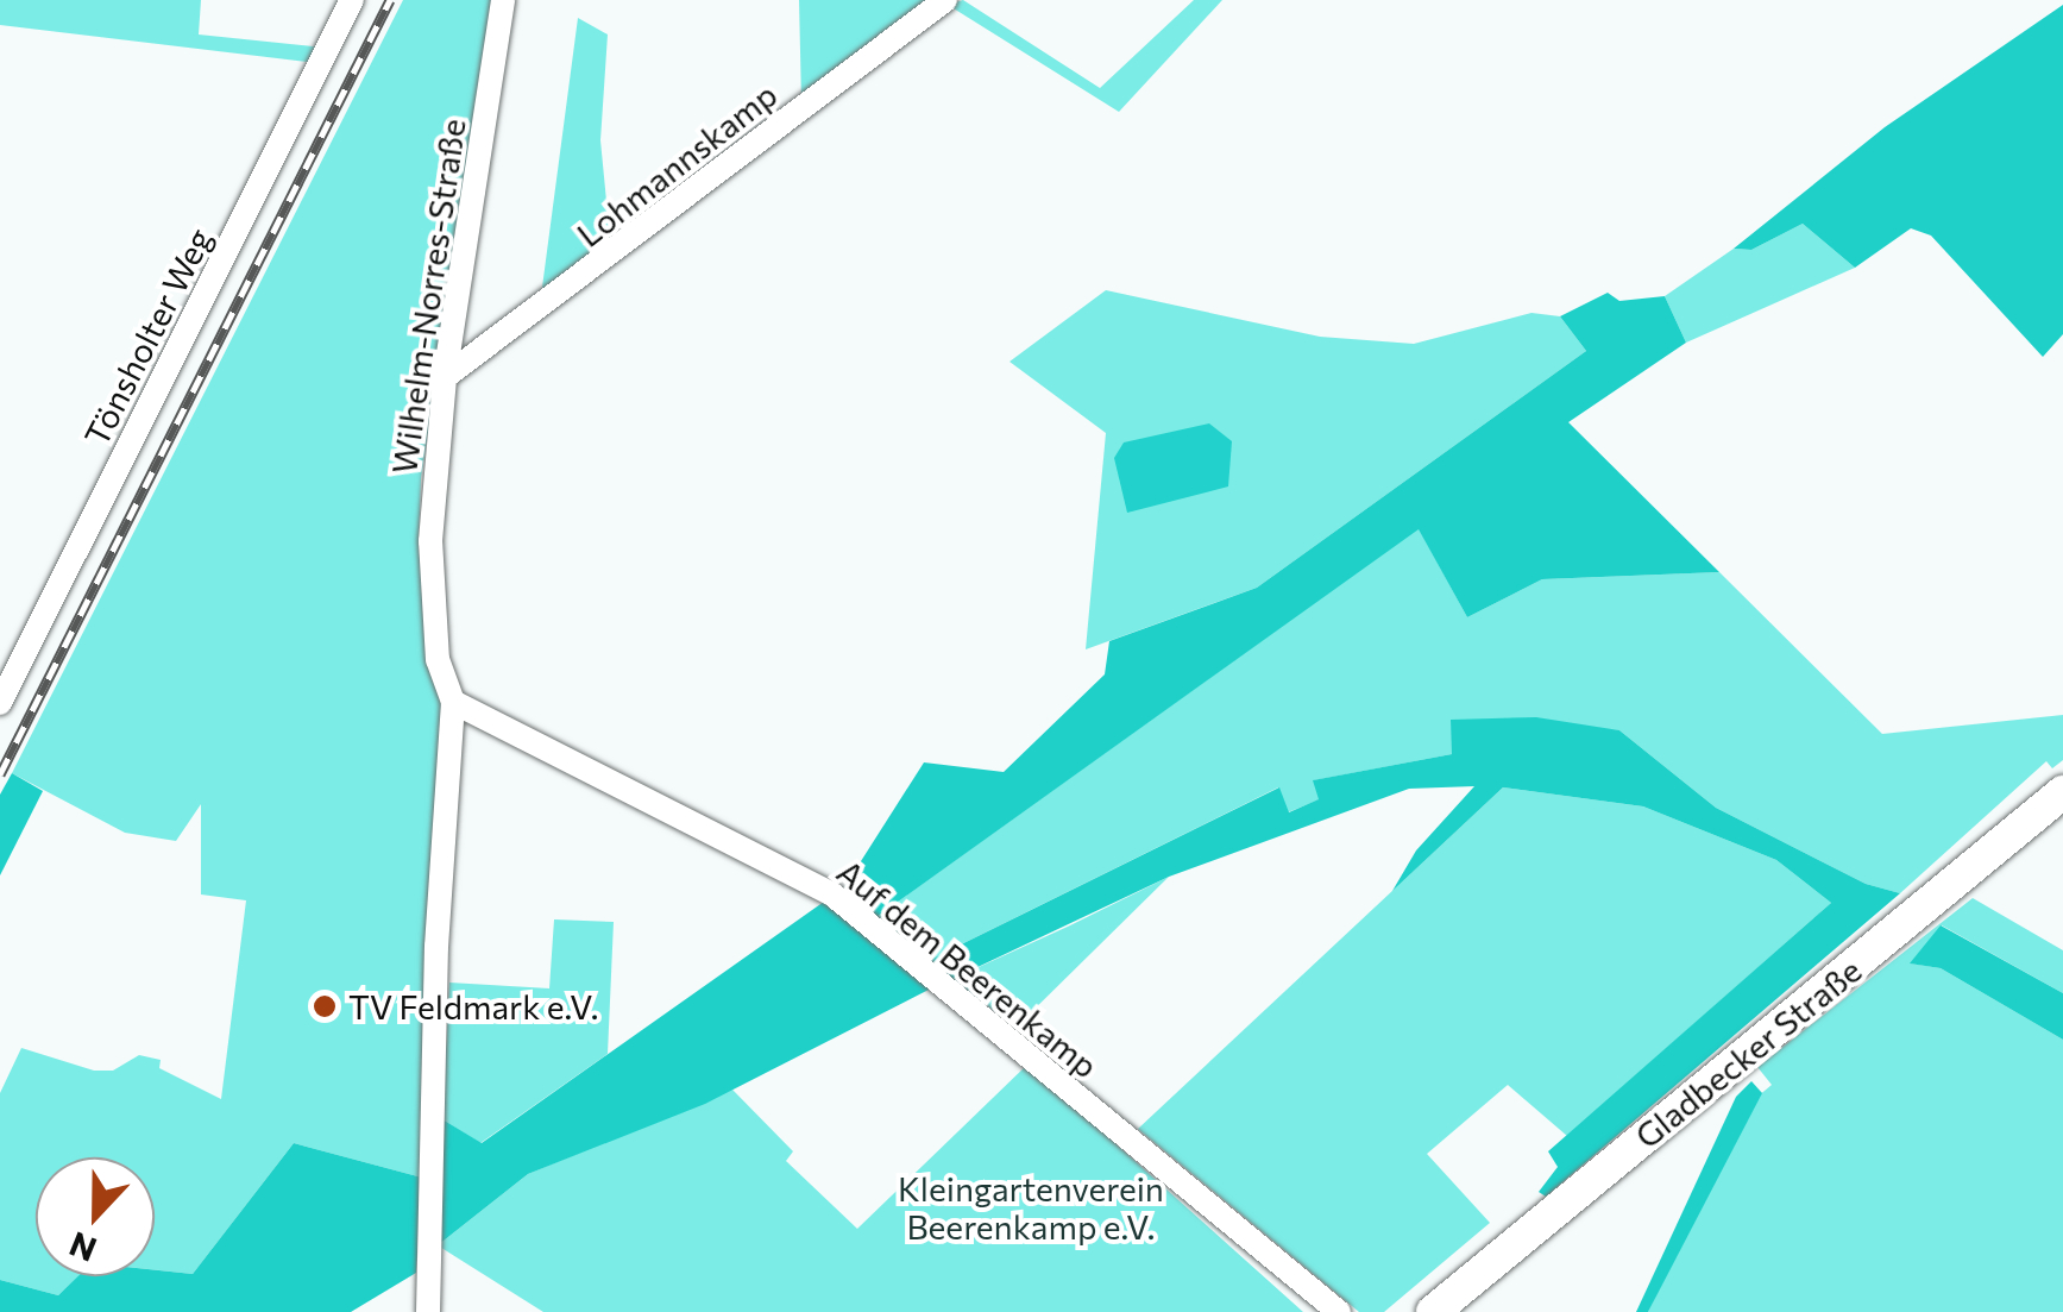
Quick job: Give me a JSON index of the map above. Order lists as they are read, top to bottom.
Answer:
{
  "streets": {
    "main road": ["Gladbecker Straße"],
    "street": [
      "Lohmannskamp",
      "Wilhelm-Norres-Straße",
      "Tönsholter Weg",
      "Auf dem Beerenkamp"
    ]
  },
  "crossings": [
    ["Lohmannskamp", "Wilhelm-Norres-Straße"],
    ["Wilhelm-Norres-Straße", "Auf dem Beerenkamp"]
  ],
  "parks": ["Kleingartenverein Beerenkamp e.V."],
  "places": ["TV Feldmark e.V."],
  "north": "bottom"
}
